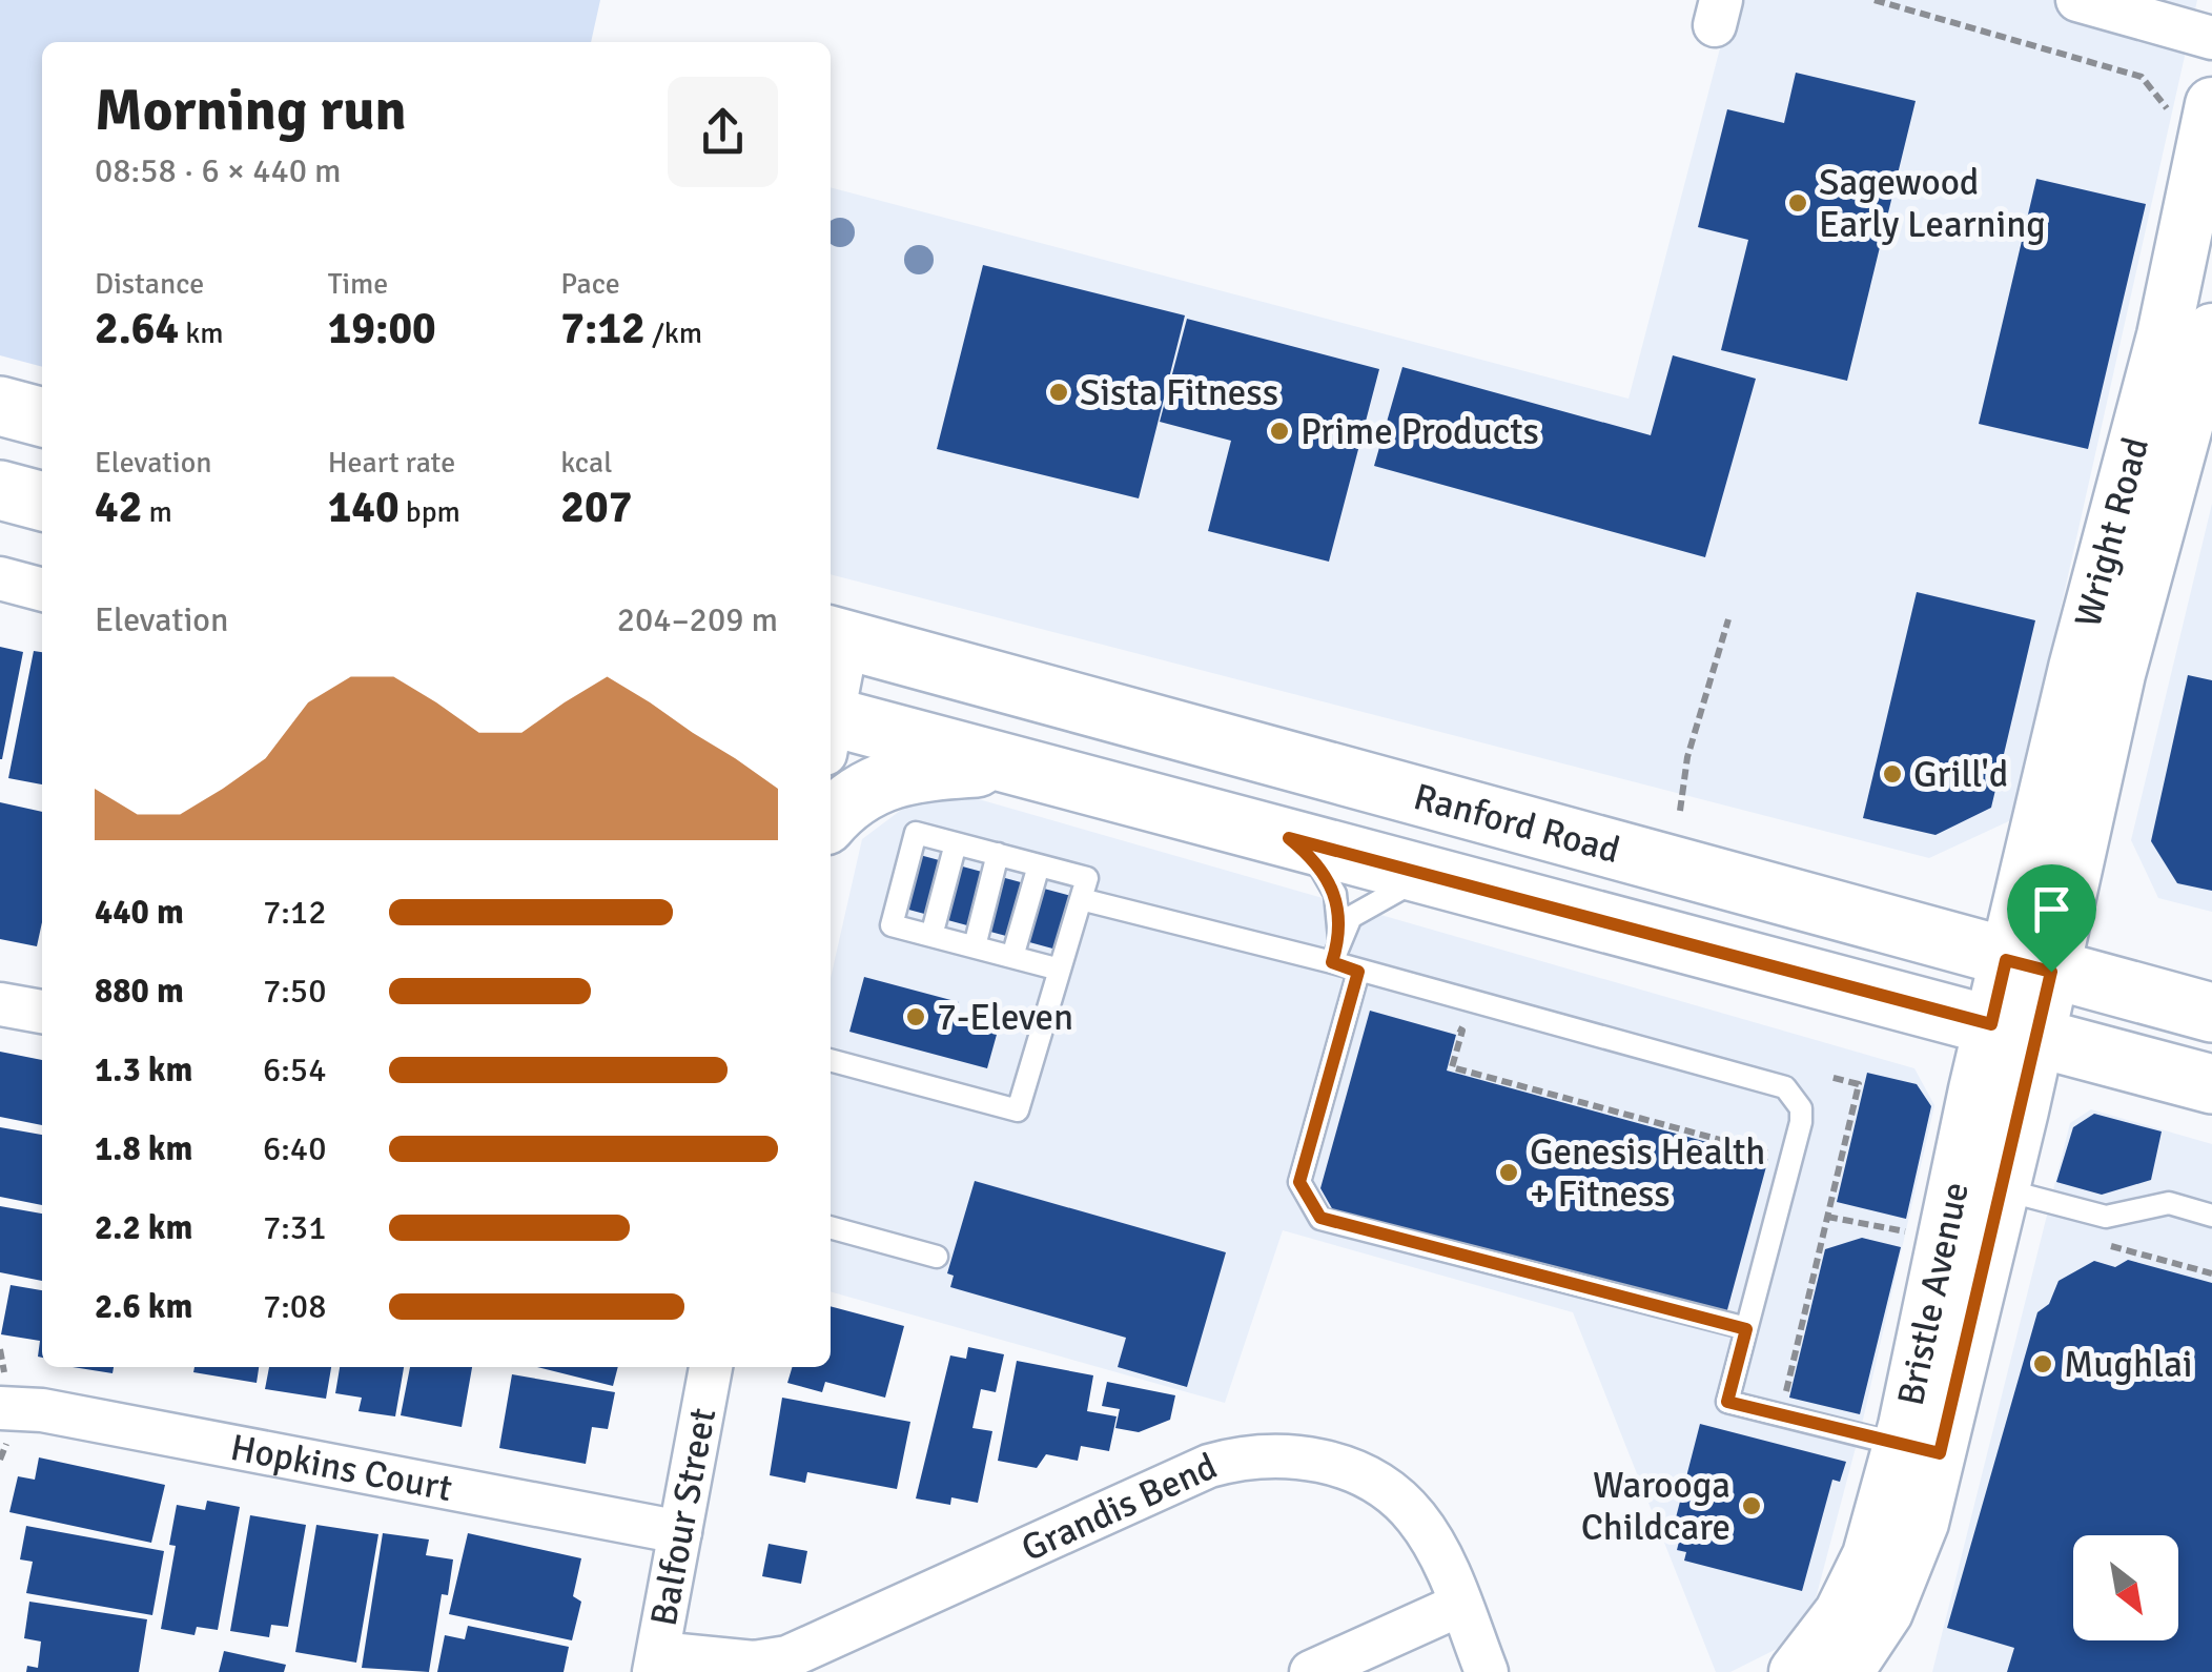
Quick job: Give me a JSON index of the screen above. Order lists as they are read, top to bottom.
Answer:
{
  "streets": {
    "main road": ["Ranford Road"],
    "street": [
      "Wright Road",
      "Bristle Avenue",
      "Hopkins Court",
      "Grandis Bend",
      "Balfour Street"
    ]
  },
  "crossings": [
    ["Wright Road", "Ranford Road"],
    ["Wright Road", "Bristle Avenue"],
    ["Ranford Road", "Bristle Avenue"],
    ["Hopkins Court", "Balfour Street"],
    ["Grandis Bend", "Balfour Street"]
  ],
  "places": [
    "Sagewood Early Learning",
    "Sista Fitness",
    "Prime Products",
    "Grill'd",
    "7-Eleven",
    "Genesis Health + Fitness",
    "Mughlai",
    "Warooga Childcare"
  ],
  "north": "bottom right",
  "page": {
    "heading": ["Morning run", "08:58 · 6 × 440 m"],
    "stats": [
      ["Distance", "2.64 km"],
      ["Time", "19:00"],
      ["Pace", "7:12 /km"],
      ["Elevation", "42 m"],
      ["Heart rate", "140 bpm"],
      ["kcal", "207"]
    ],
    "chart": ["Elevation", "204–209 m"],
    "list": [
      {
        "name": "440 m",
        "note": "7:12"
      },
      {
        "name": "880 m",
        "note": "7:50"
      },
      {
        "name": "1.3 km",
        "note": "6:54"
      },
      {
        "name": "1.8 km",
        "note": "6:40"
      },
      {
        "name": "2.2 km",
        "note": "7:31"
      },
      {
        "name": "2.6 km",
        "note": "7:08"
      }
    ]
  }
}
